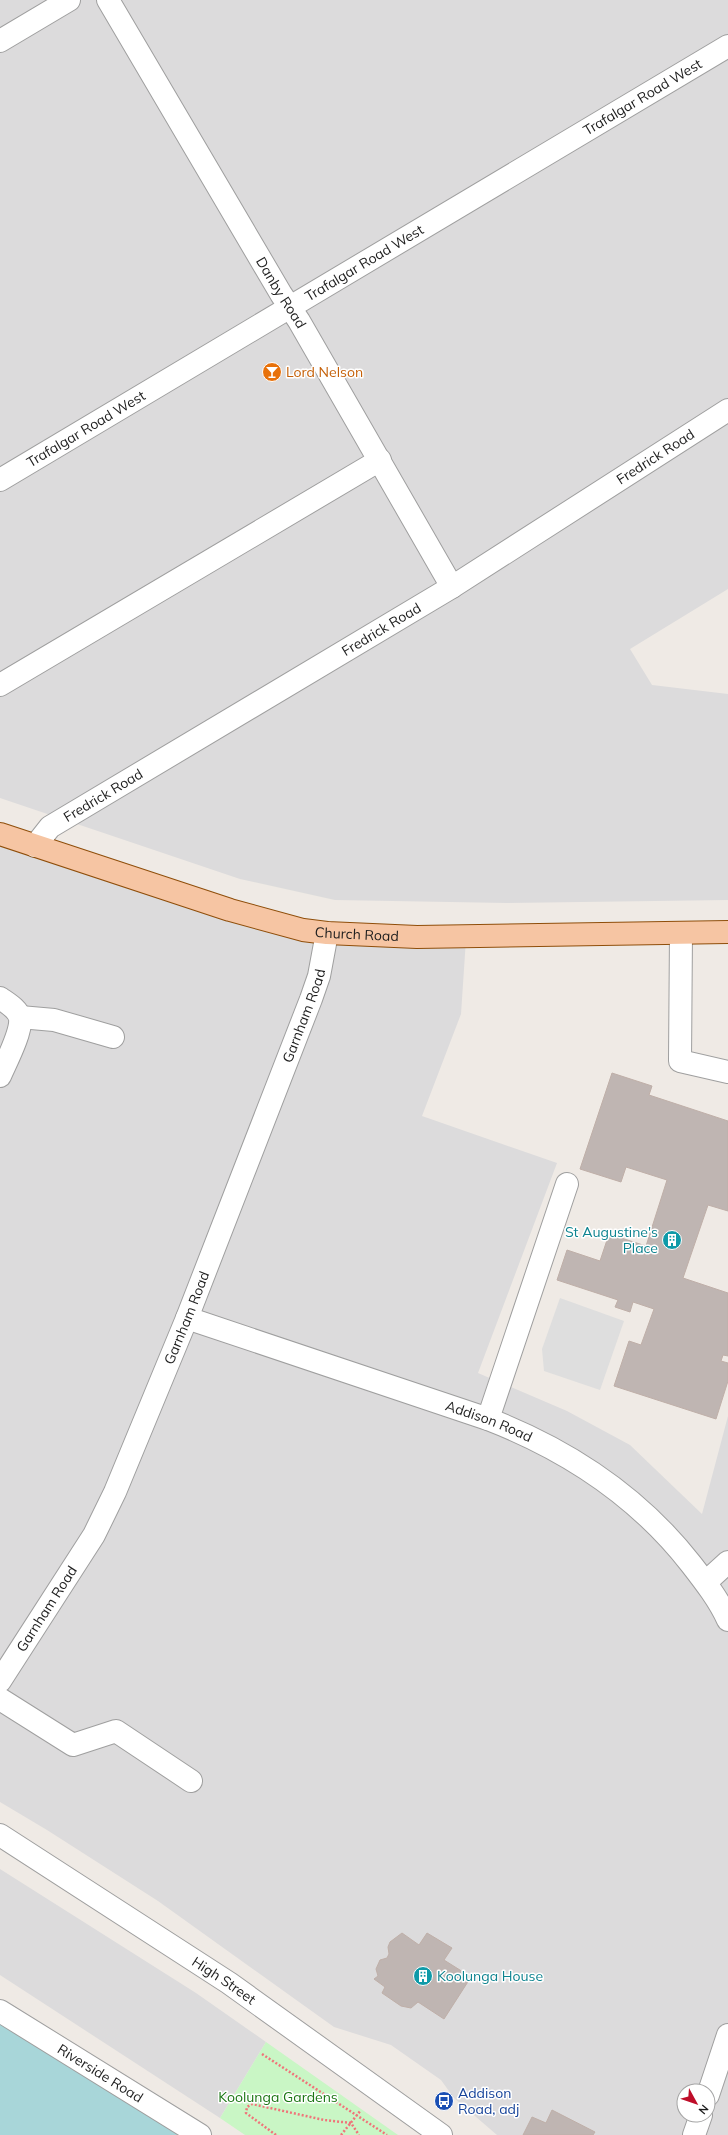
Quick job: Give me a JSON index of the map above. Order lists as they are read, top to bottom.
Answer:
{
  "streets": {
    "main road": ["Church Road"],
    "street": [
      "Trafalgar Road West",
      "Danby Road",
      "Fredrick Road",
      "Garnham Road",
      "Addison Road",
      "High Street",
      "Riverside Road"
    ]
  },
  "crossings": [
    ["Trafalgar Road West", "Danby Road"],
    ["Danby Road", "Fredrick Road"],
    ["Fredrick Road", "Church Road"],
    ["Church Road", "Garnham Road"],
    ["Garnham Road", "Addison Road"]
  ],
  "parks": ["Koolunga Gardens"],
  "places": {
    "bar": ["Lord Nelson"],
    "building": ["St Augustine's Place", "Koolunga House"],
    "bus stop": ["Addison Road, adj"]
  },
  "north": "bottom right"
}
